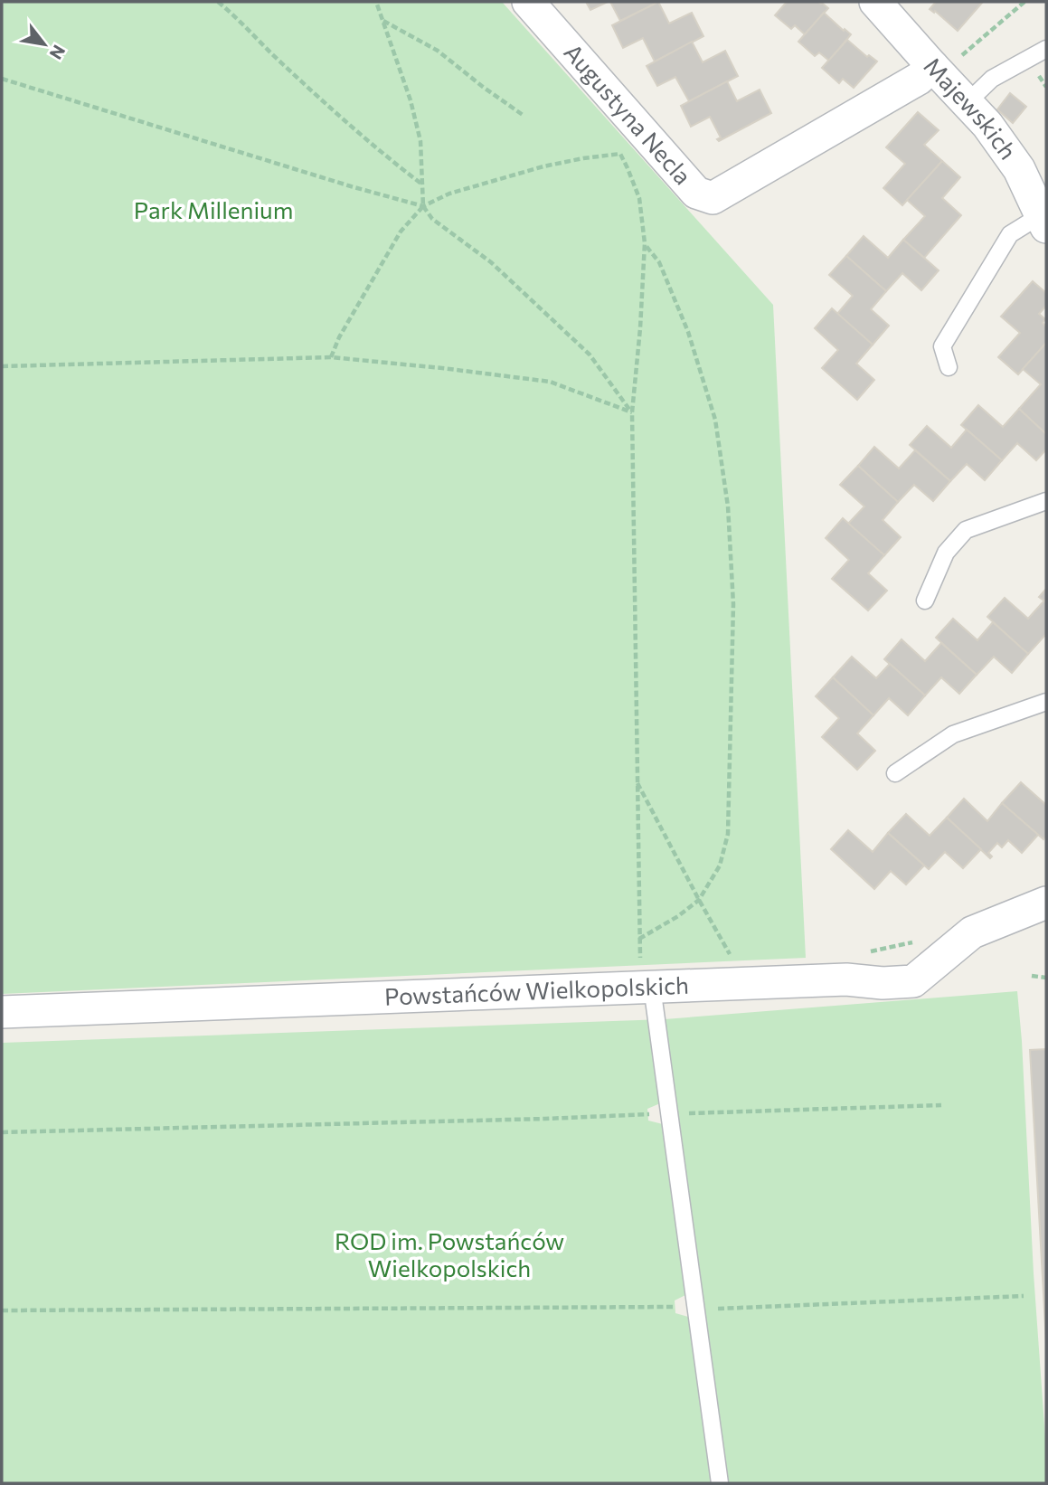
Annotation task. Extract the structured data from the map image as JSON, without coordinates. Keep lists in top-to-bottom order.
{
  "streets": {
    "street": ["Majewskich", "Augustyna Necla", "Powstańców Wielkopolskich"]
  },
  "crossings": [
    ["Majewskich", "Augustyna Necla"]
  ],
  "parks": ["Park Millenium", "ROD im. Powstańców Wielkopolskich"],
  "north": "bottom right"
}
